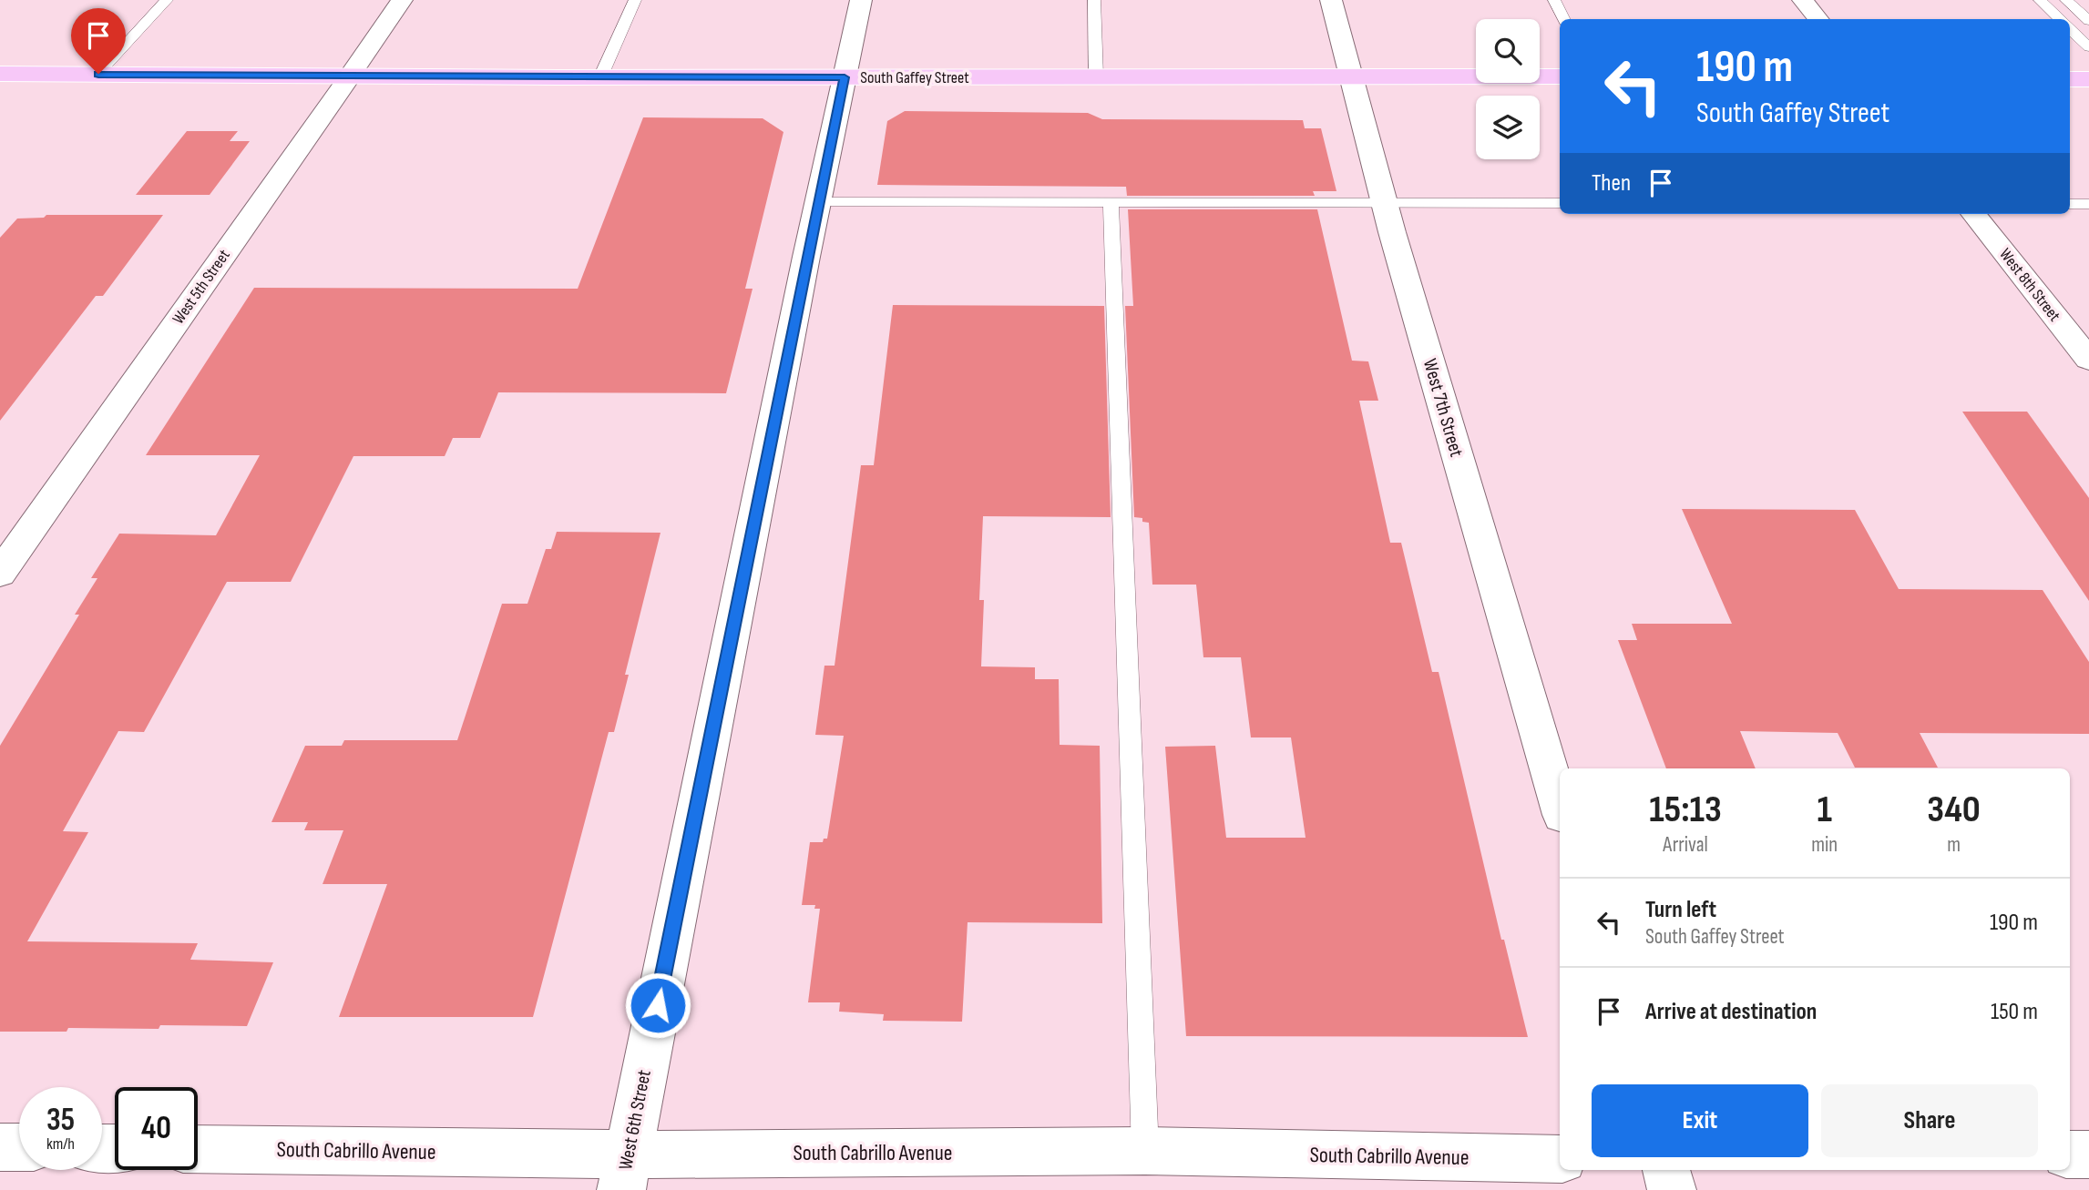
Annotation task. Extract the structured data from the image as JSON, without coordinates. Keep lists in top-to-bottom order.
{
  "streets": {
    "main road": ["South Gaffey Street"],
    "street": [
      "West 8th Street",
      "West 5th Street",
      "West 7th Street",
      "West 6th Street",
      "South Cabrillo Avenue"
    ]
  },
  "crossings": [
    ["South Gaffey Street", "West 5th Street"],
    ["South Gaffey Street", "West 7th Street"],
    ["South Gaffey Street", "West 6th Street"],
    ["West 6th Street", "South Cabrillo Avenue"]
  ],
  "page": {
    "turn": ["190 m", "South Gaffey Street"],
    "then": "Then",
    "eta": [
      "15:13",
      "Arrival",
      "1",
      "min",
      "340",
      "m"
    ],
    "list": [
      {
        "name": "Turn left",
        "note": "South Gaffey Street",
        "value": "190 m"
      },
      {
        "name": "Arrive at destination",
        "value": "150 m"
      }
    ],
    "buttons": ["Exit", "Share"],
    "speed": "35 km/h",
    "limit": "40"
  }
}
